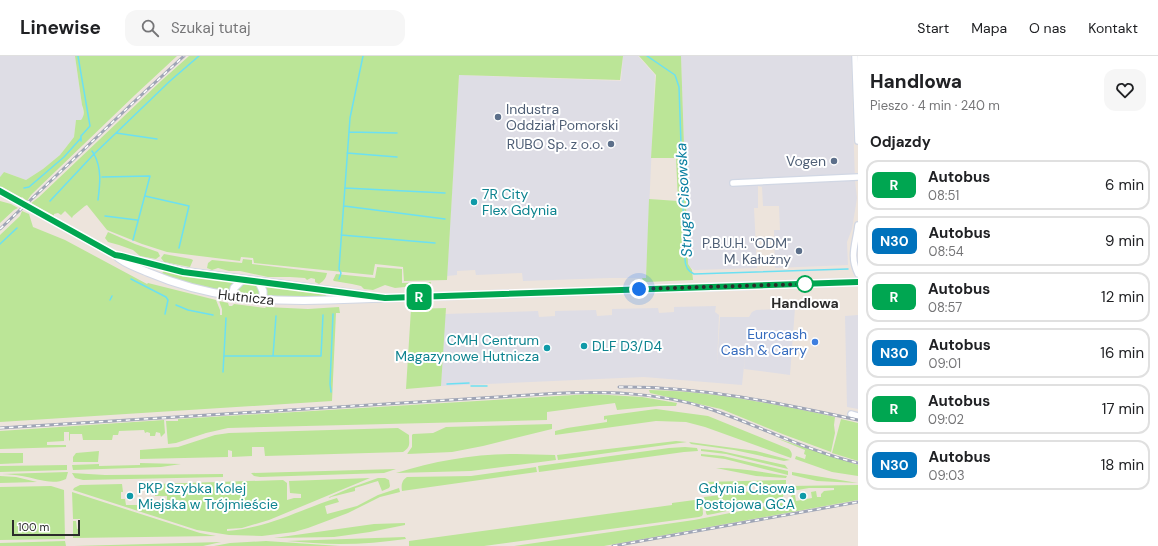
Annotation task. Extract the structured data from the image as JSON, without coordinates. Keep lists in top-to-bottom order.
{
  "streets": {
    "main road": ["Hutnicza"]
  },
  "water": ["Struga Cisowska"],
  "places": [
    "Industra Oddział Pomorski",
    "RUBO Sp. z o.o.",
    "Vogen",
    "7R City Flex Gdynia",
    "P.B.U.H. \"ODM\" M. Kałużny",
    "Handlowa",
    "Eurocash Cash & Carry",
    "DLF D3/D4",
    "CMH Centrum Magazynowe Hutnicza",
    "PKP Szybka Kolej Miejska w Trójmieście",
    "Gdynia Cisowa Postojowa GCA"
  ],
  "lines": ["bus line R"],
  "scale_bar": "100 m",
  "page": {
    "header": "Linewise",
    "search": "Szukaj tutaj",
    "nav": [
      "Start",
      "Mapa",
      "O nas",
      "Kontakt"
    ],
    "on_map": "R",
    "heading": [
      ["Handlowa", "Pieszo · 4 min · 240 m"],
      "Odjazdy"
    ],
    "list": [
      {
        "mark": "R",
        "name": "Autobus",
        "note": "08:51",
        "value": "6 min"
      },
      {
        "mark": "N30",
        "name": "Autobus",
        "note": "08:54",
        "value": "9 min"
      },
      {
        "mark": "R",
        "name": "Autobus",
        "note": "08:57",
        "value": "12 min"
      },
      {
        "mark": "N30",
        "name": "Autobus",
        "note": "09:01",
        "value": "16 min"
      },
      {
        "mark": "R",
        "name": "Autobus",
        "note": "09:02",
        "value": "17 min"
      },
      {
        "mark": "N30",
        "name": "Autobus",
        "note": "09:03",
        "value": "18 min"
      }
    ],
    "scale": "100 m"
  }
}
